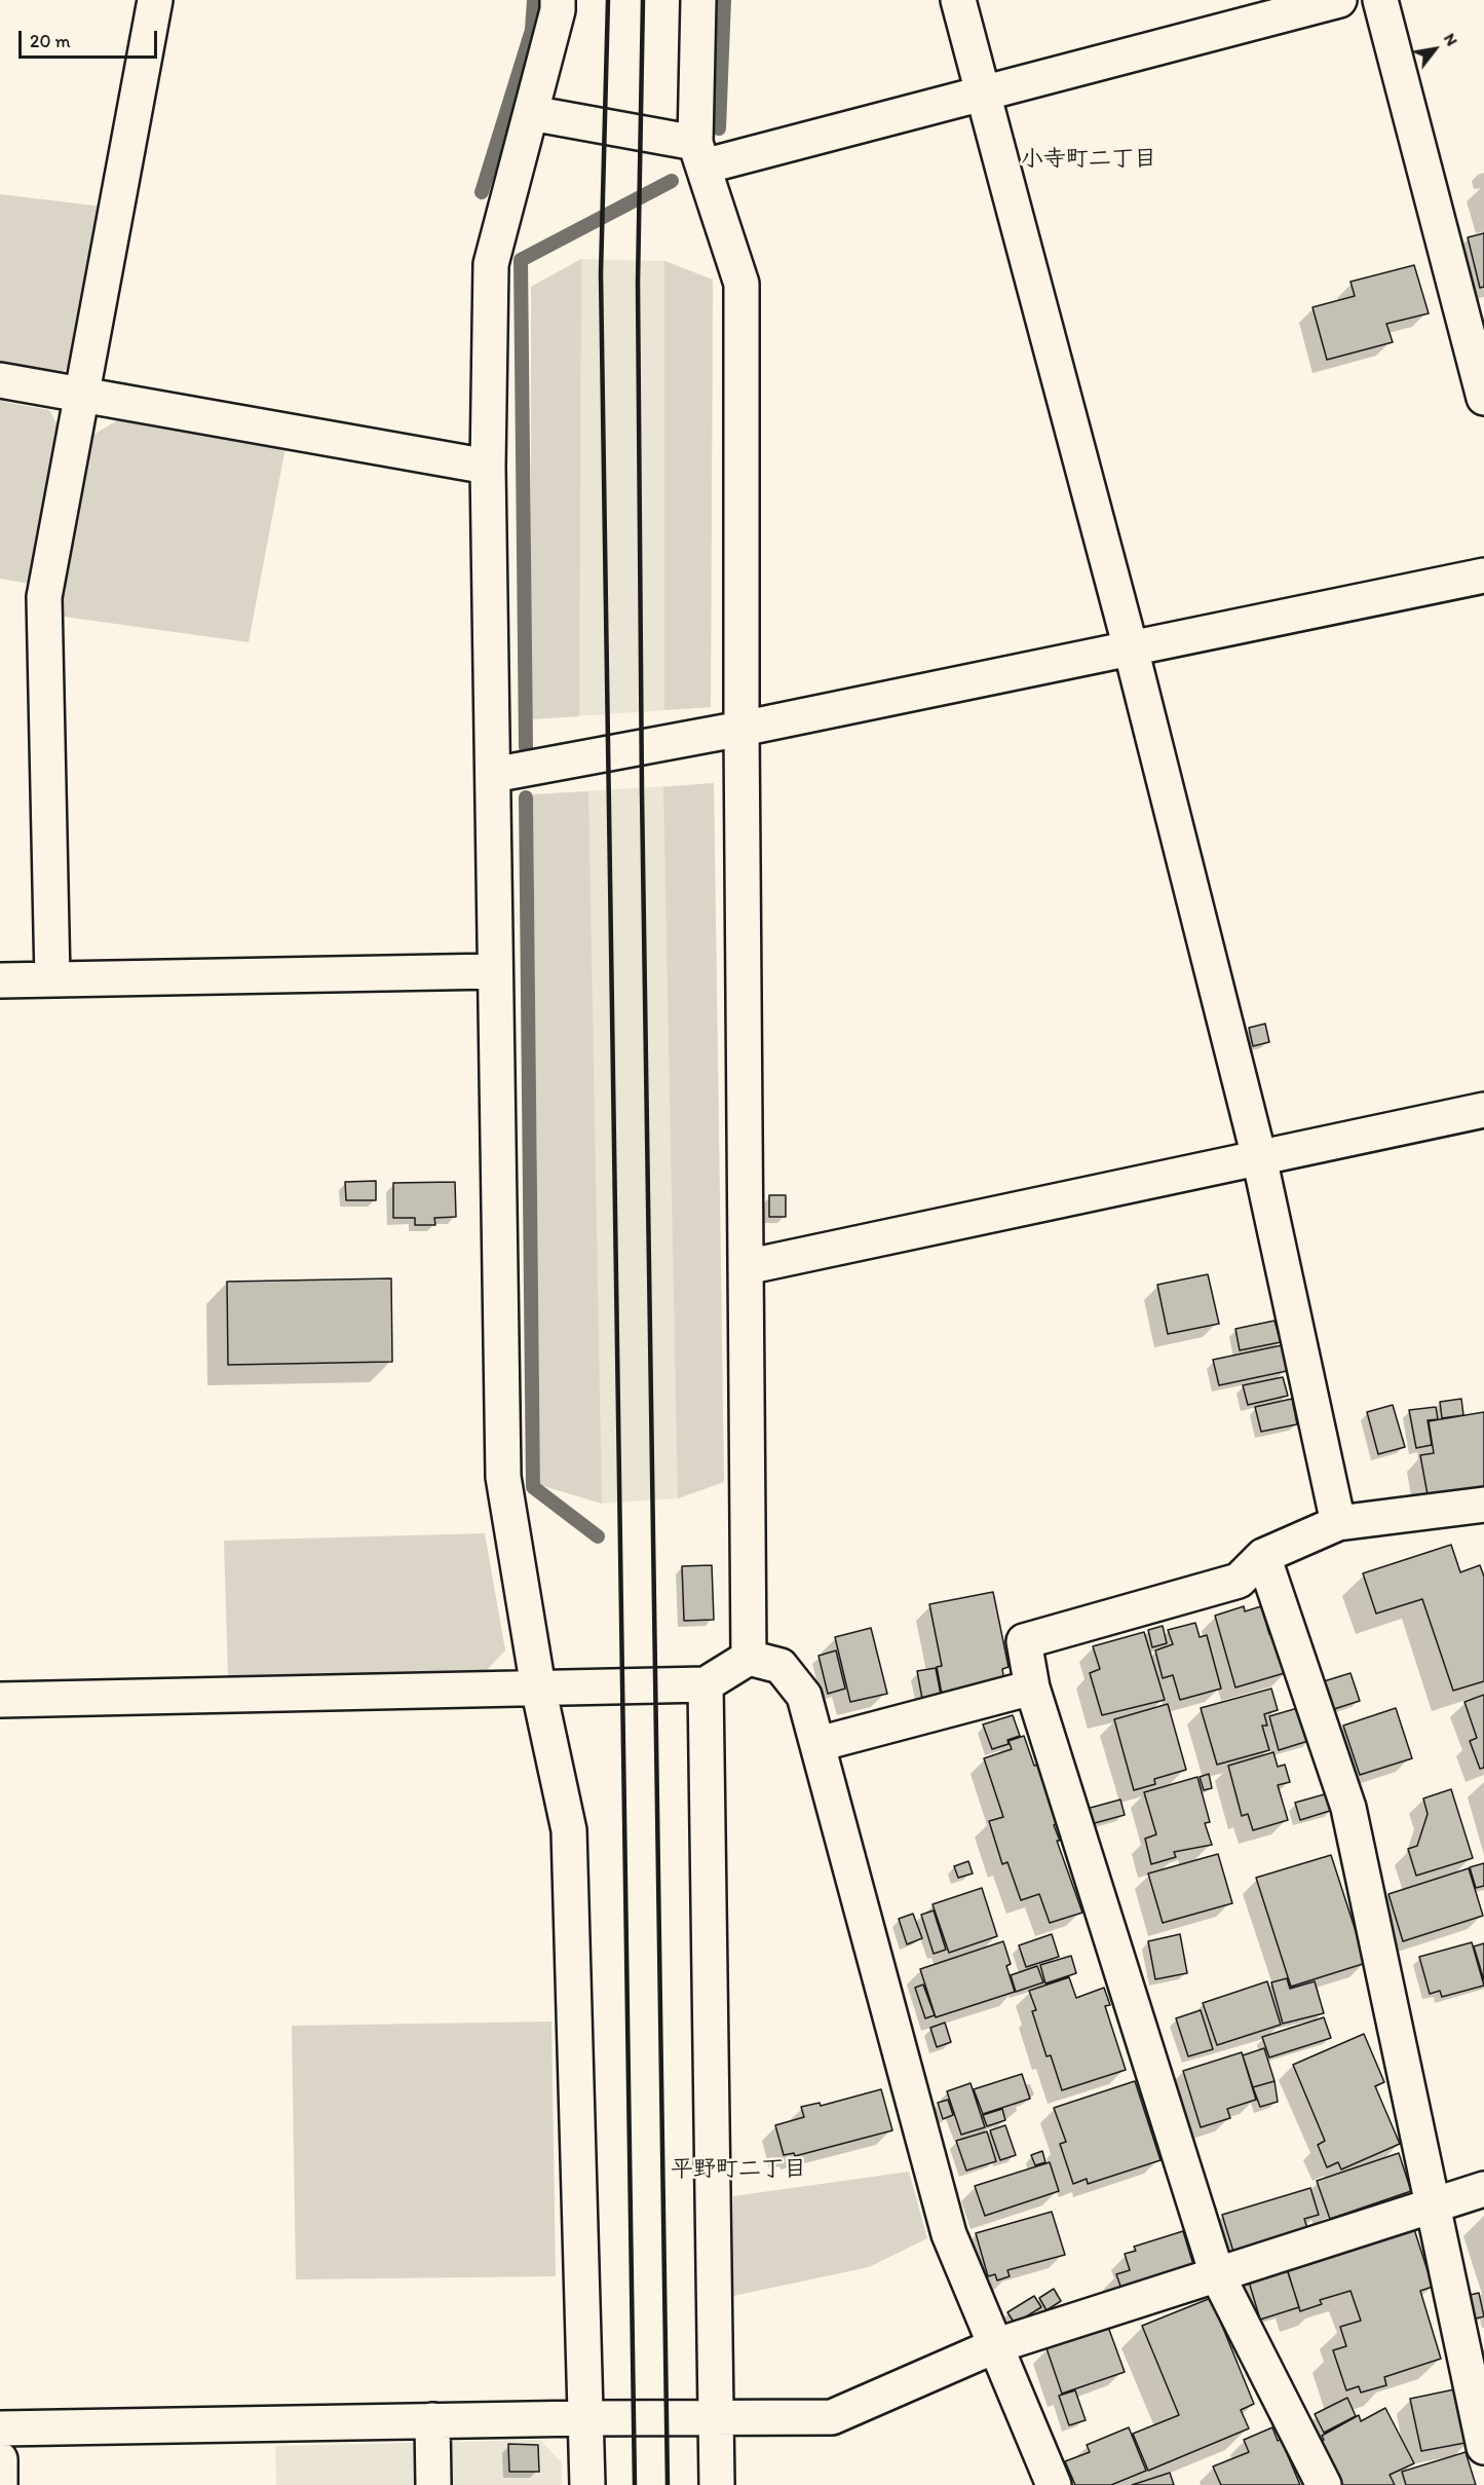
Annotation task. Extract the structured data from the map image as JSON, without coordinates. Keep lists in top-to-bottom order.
{
  "districts": ["小寺町二丁目", "平野町二丁目"],
  "scale_bar": "20 m",
  "north": "top right"
}
